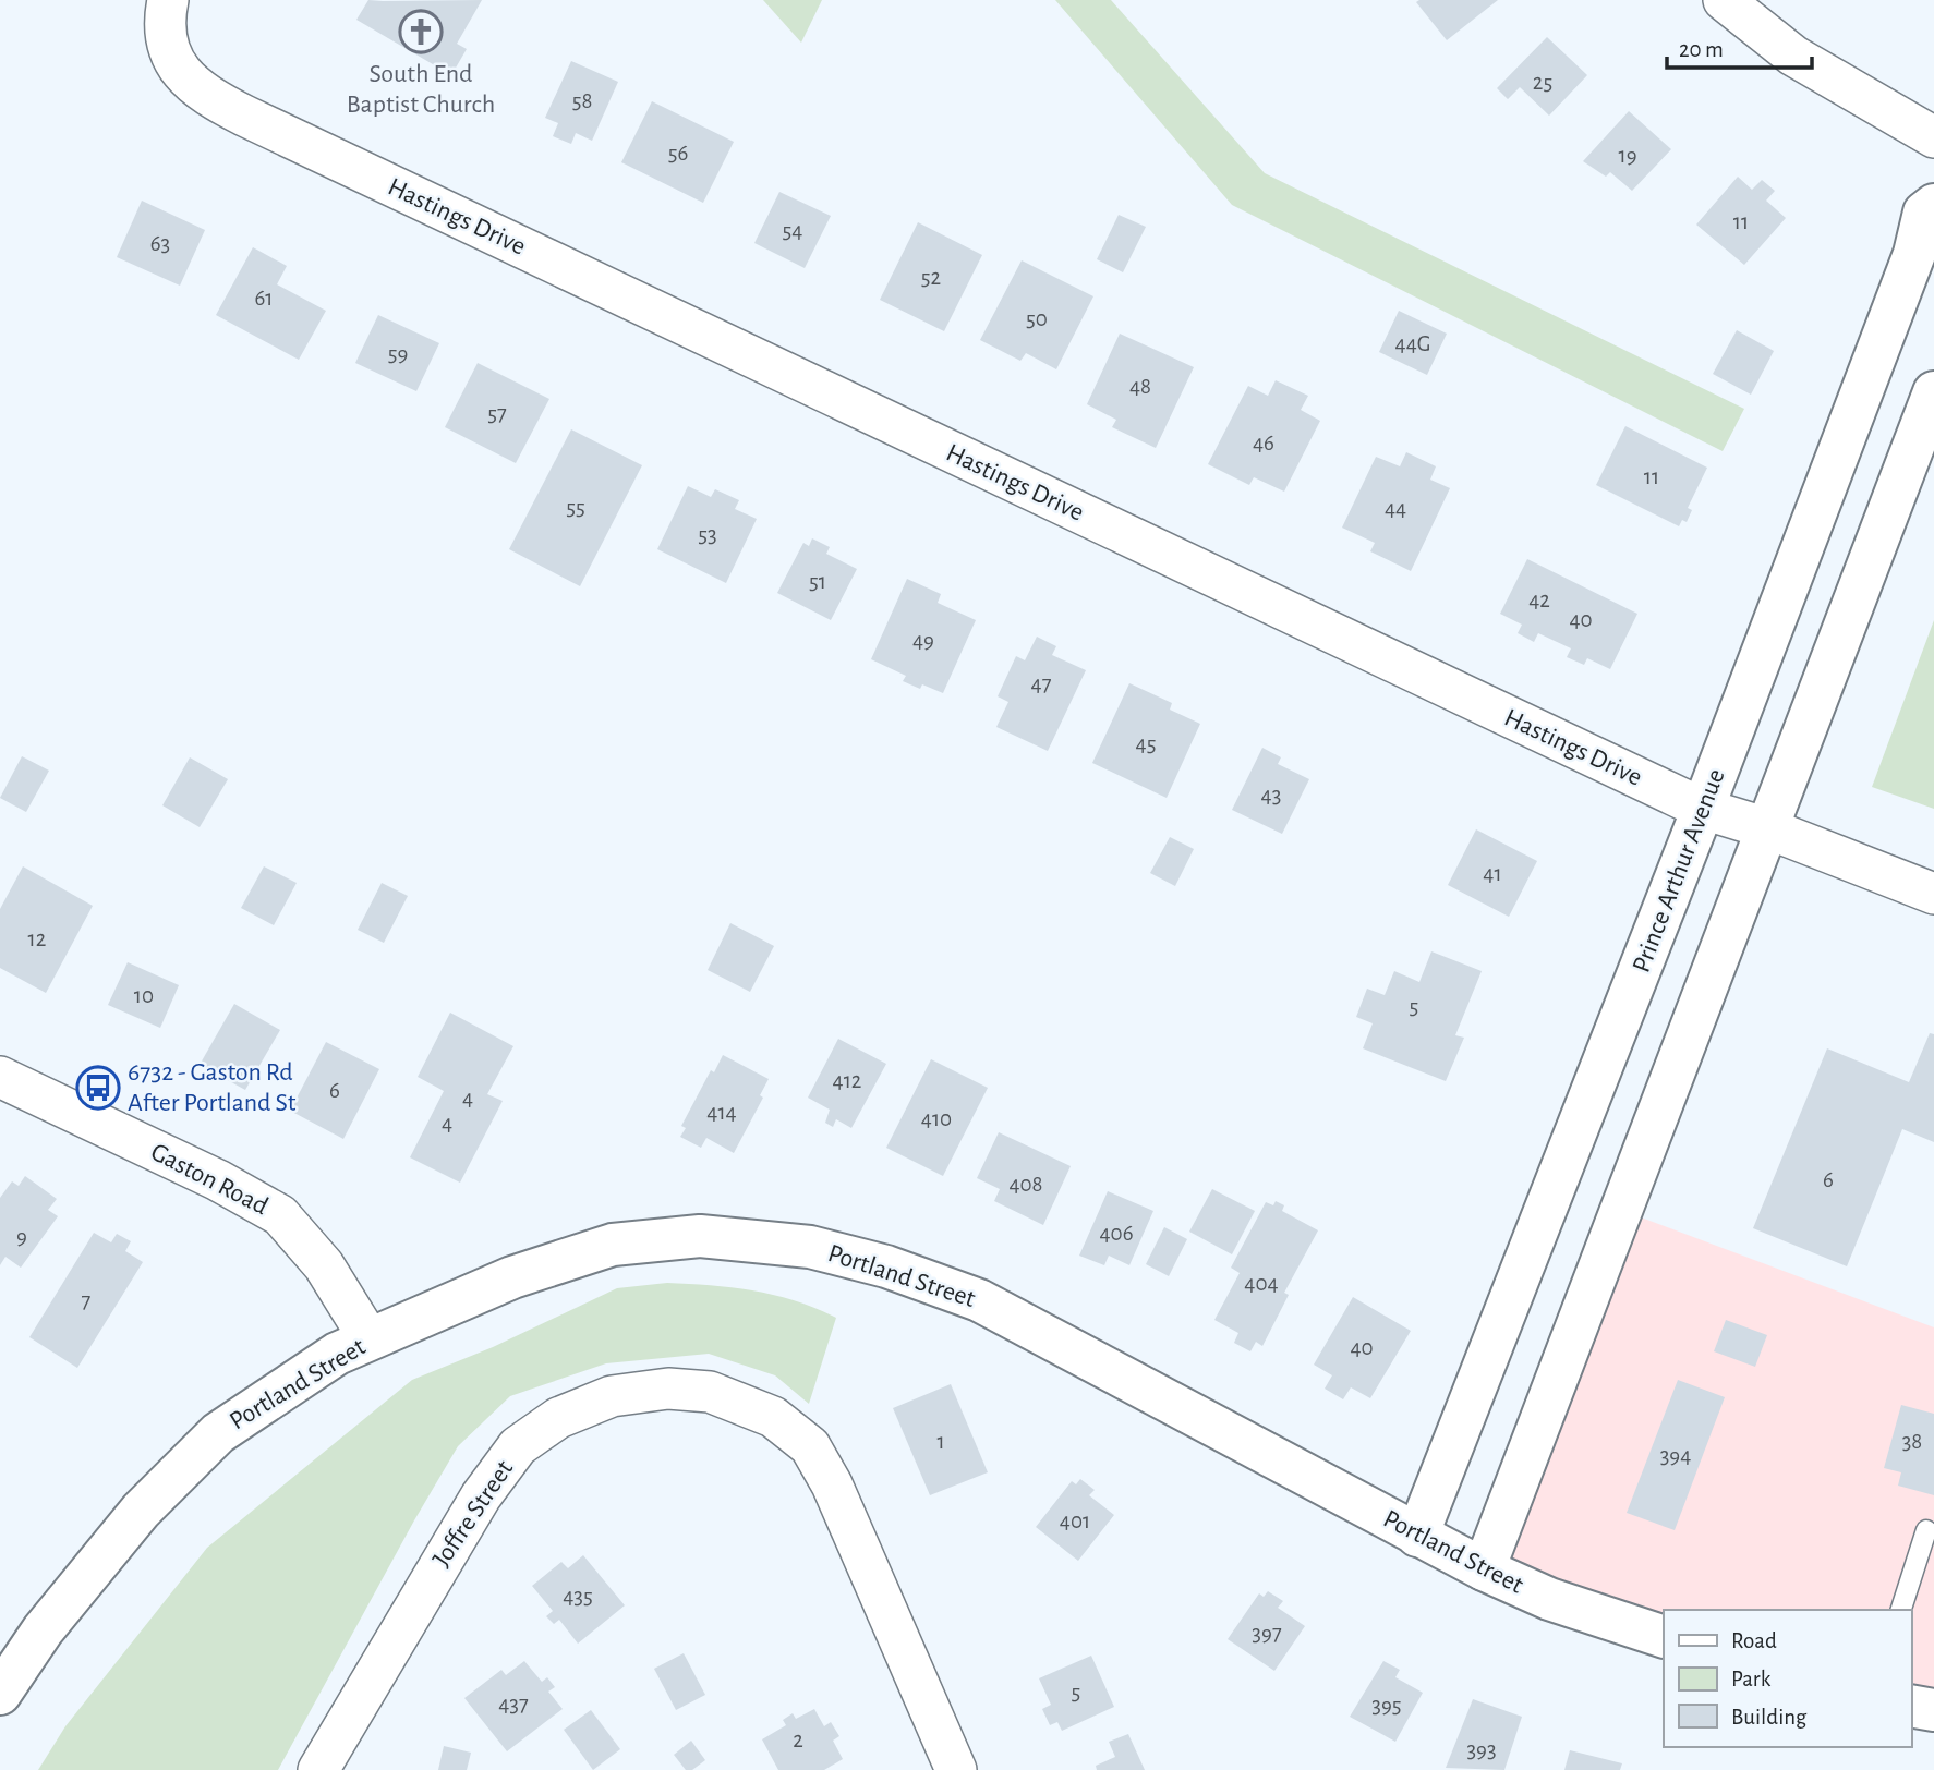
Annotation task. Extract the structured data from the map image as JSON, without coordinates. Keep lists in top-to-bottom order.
{
  "streets": {
    "street": [
      "Hastings Drive",
      "Prince Arthur Avenue",
      "Gaston Road",
      "Portland Street",
      "Joffre Street"
    ]
  },
  "crossings": [
    ["Hastings Drive", "Prince Arthur Avenue"],
    ["Prince Arthur Avenue", "Portland Street"],
    ["Gaston Road", "Portland Street"]
  ],
  "places": {
    "church": ["South End Baptist Church"],
    "bus stop": ["6732 - Gaston Rd After Portland St"]
  },
  "house_numbers": [
    "25",
    "58",
    "56",
    "19",
    "11",
    "54",
    "63",
    "52",
    "61",
    "50",
    "44G",
    "59",
    "48",
    "57",
    "46",
    "11",
    "55",
    "44",
    "53",
    "51",
    "42",
    "40",
    "49",
    "47",
    "45",
    "43",
    "41",
    "12",
    "10",
    "5",
    "412",
    "6",
    "4",
    "414",
    "410",
    "4",
    "6",
    "408",
    "406",
    "9",
    "404",
    "7",
    "40",
    "1",
    "38",
    "394",
    "401",
    "435",
    "397",
    "5",
    "437",
    "395",
    "2",
    "393"
  ],
  "legend": ["Road", "Park", "Building"],
  "scale_bar": "20 m"
}
